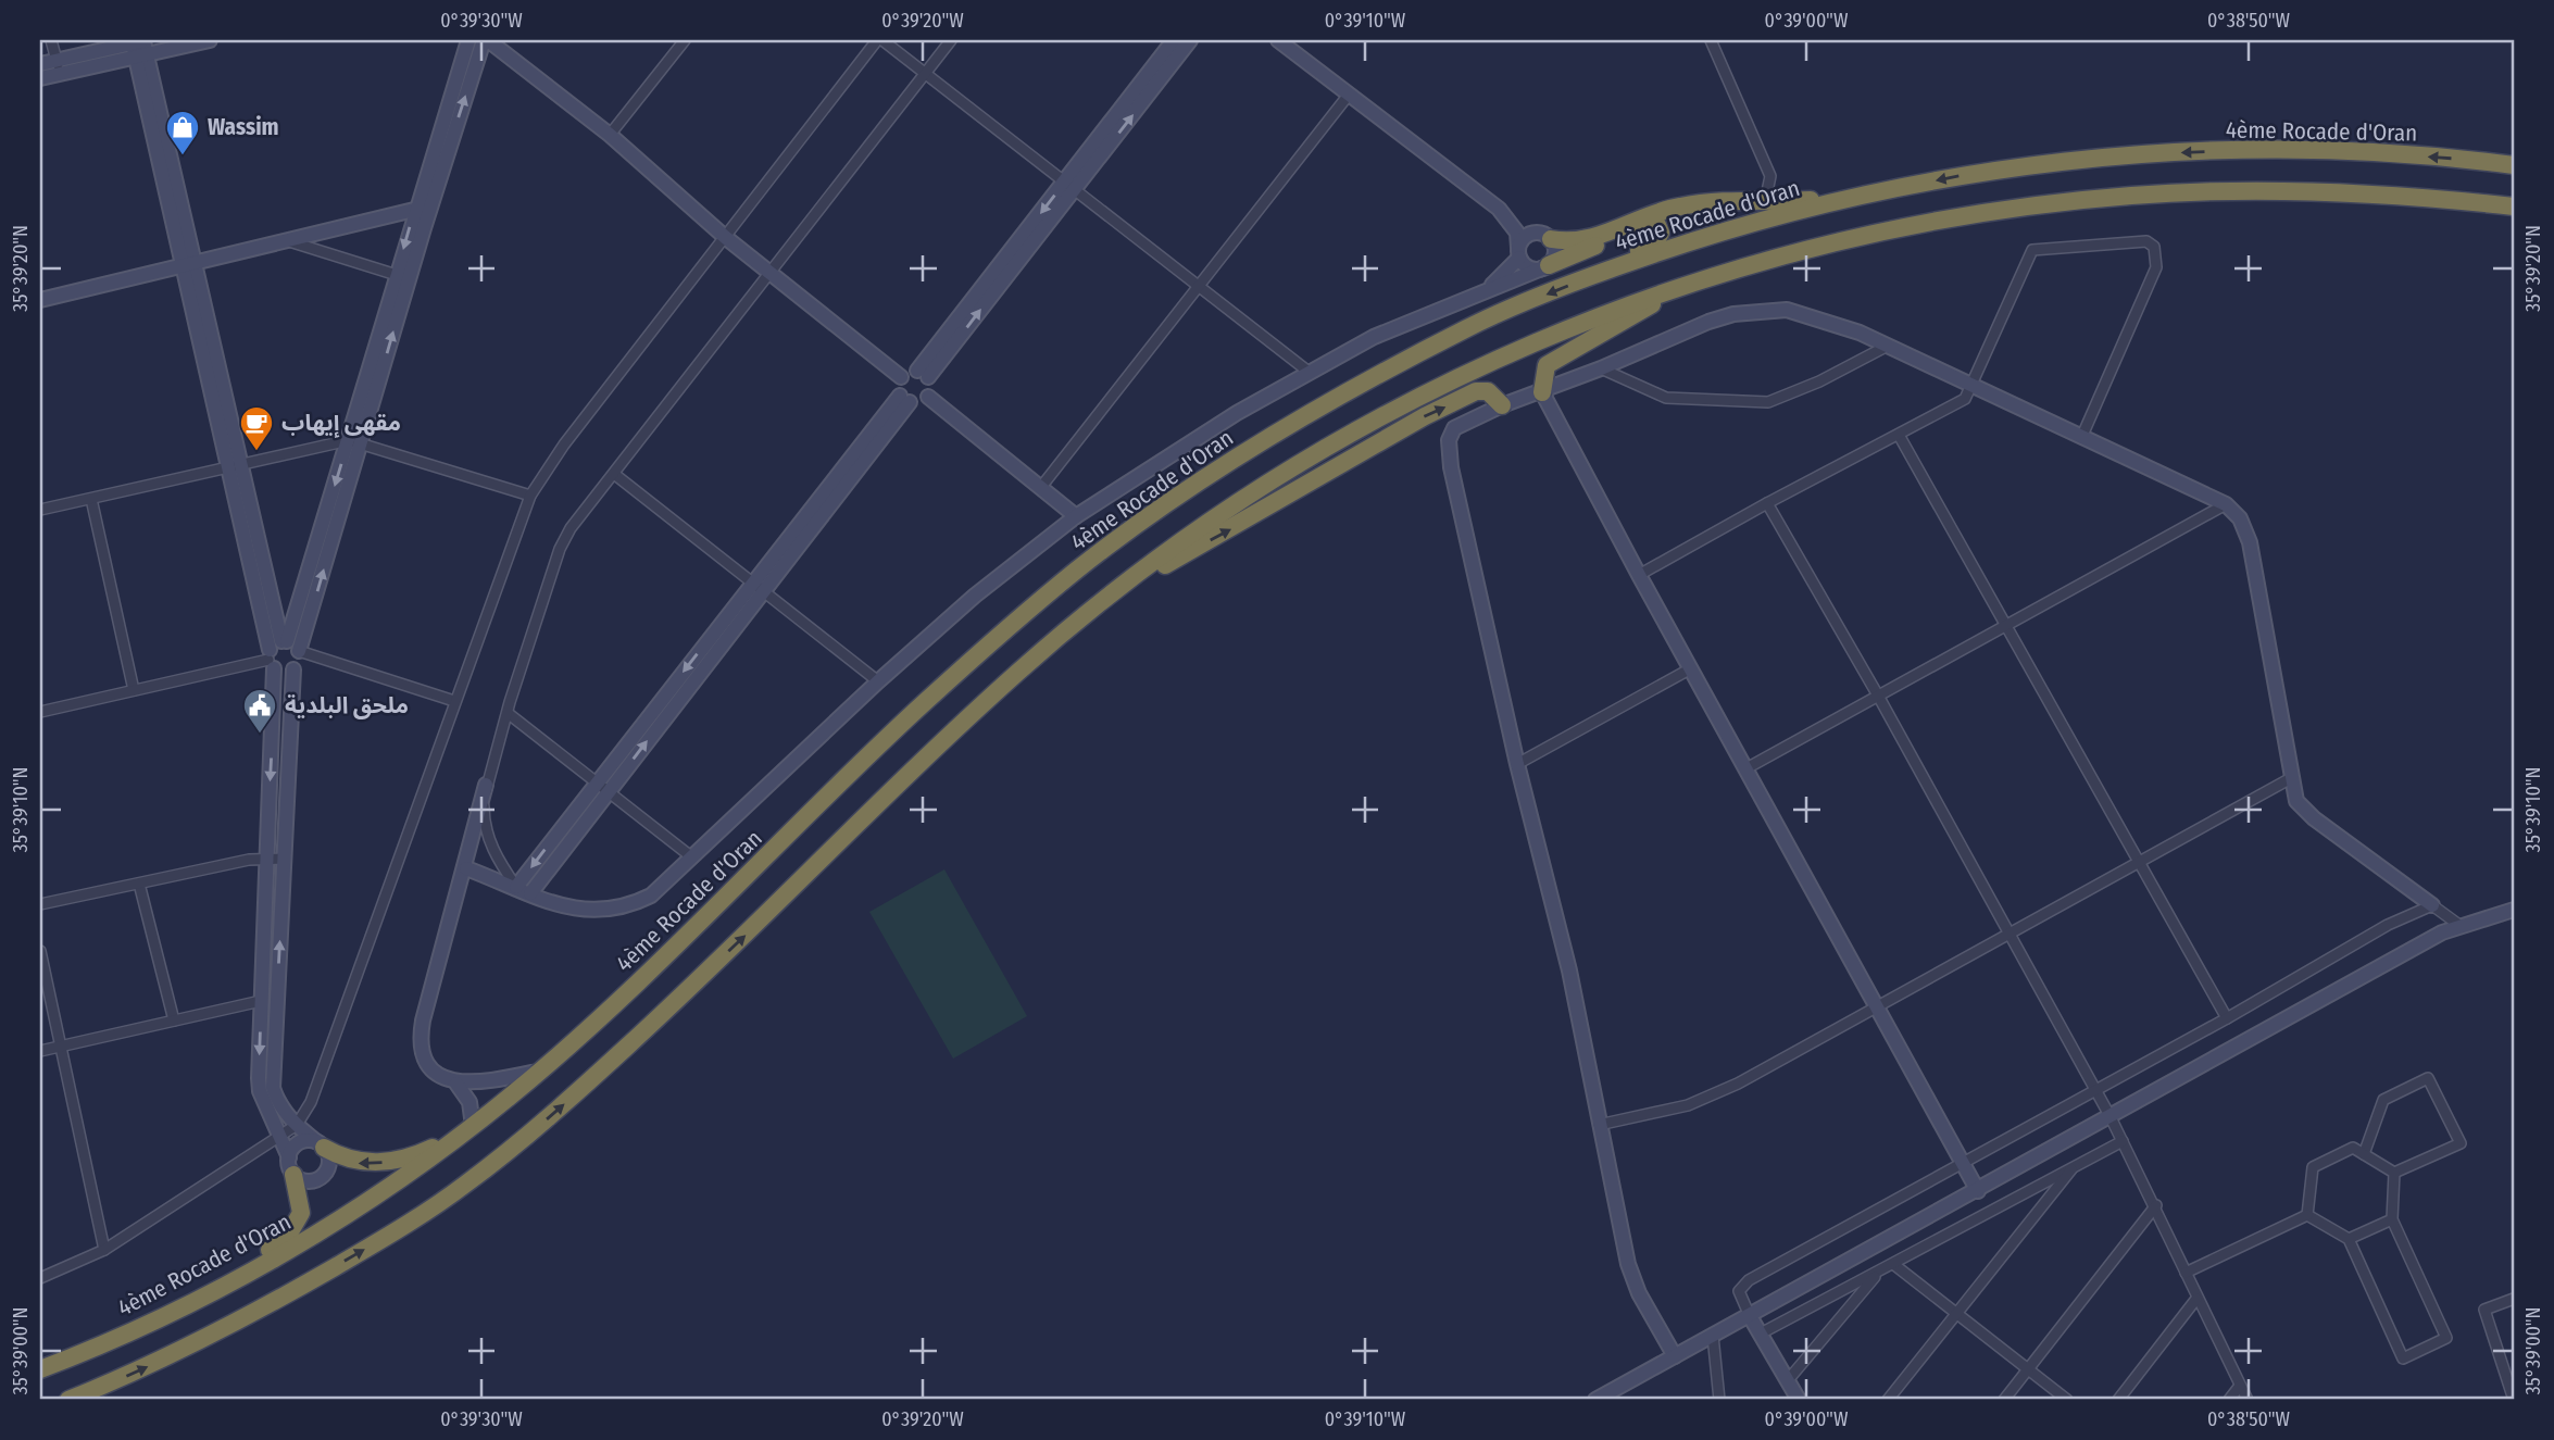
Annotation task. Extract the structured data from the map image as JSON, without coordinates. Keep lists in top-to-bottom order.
{
  "streets": {
    "highway": ["4ème Rocade d'Oran"]
  },
  "places": {
    "shop": ["Wassim"],
    "cafe": ["مقهى إيهاب"],
    "public building": ["ملحق البلدية"]
  },
  "coordinates": [
    "0°39'30\"W",
    "0°39'20\"W",
    "0°39'10\"W",
    "0°39'00\"W",
    "0°38'50\"W",
    "35°39'20\"N",
    "35°39'10\"N",
    "35°39'00\"N"
  ]
}
